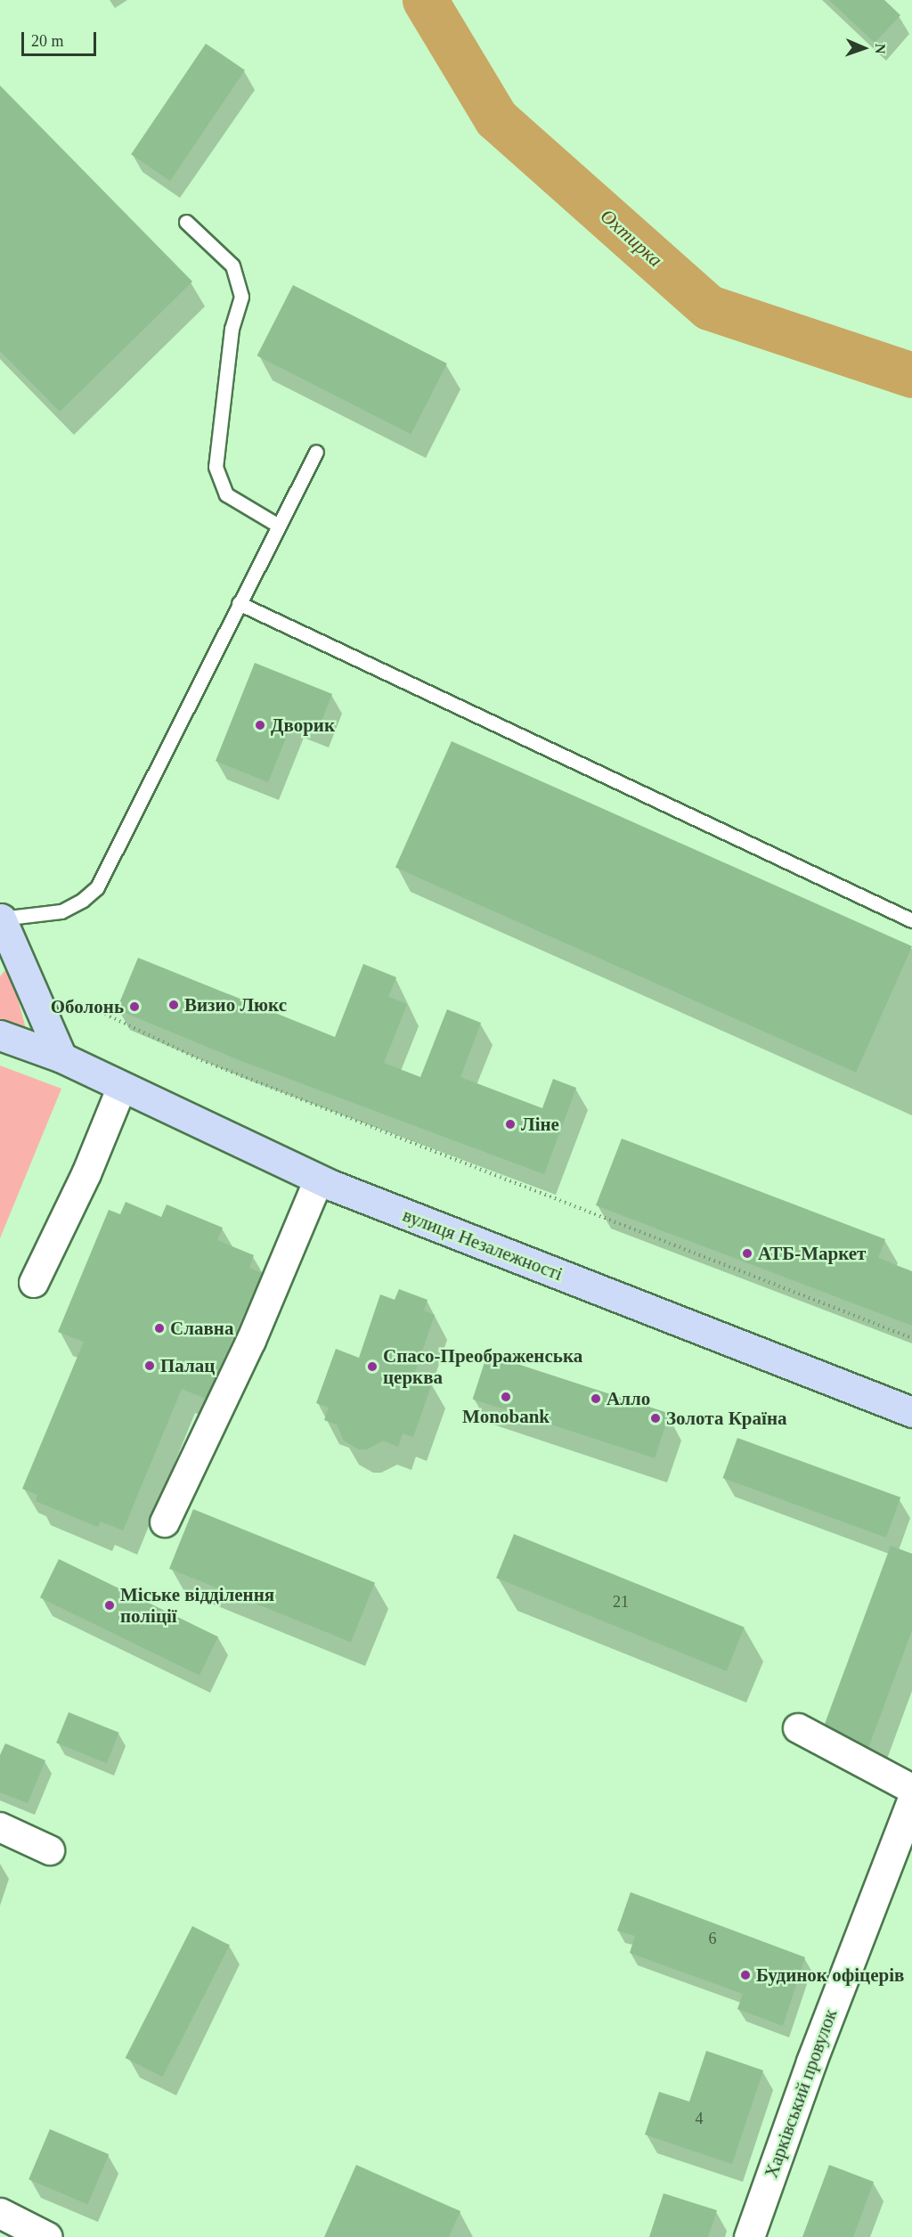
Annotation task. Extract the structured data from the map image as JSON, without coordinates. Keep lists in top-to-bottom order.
{
  "streets": {
    "main road": ["вулиця Незалежності"],
    "street": ["Харківський провулок"]
  },
  "water": ["Охтирка"],
  "places": [
    "Дворик",
    "Визио Люкс",
    "Оболонь",
    "Ліне",
    "АТБ-Маркет",
    "Славна",
    "Палац",
    "Спасо-Преображенська церква",
    "Monobank",
    "Алло",
    "Золота Країна",
    "Міське відділення поліції",
    "Будинок офіцерів"
  ],
  "house_numbers": ["21", "6", "4"],
  "scale_bar": "20 m",
  "north": "right"
}
